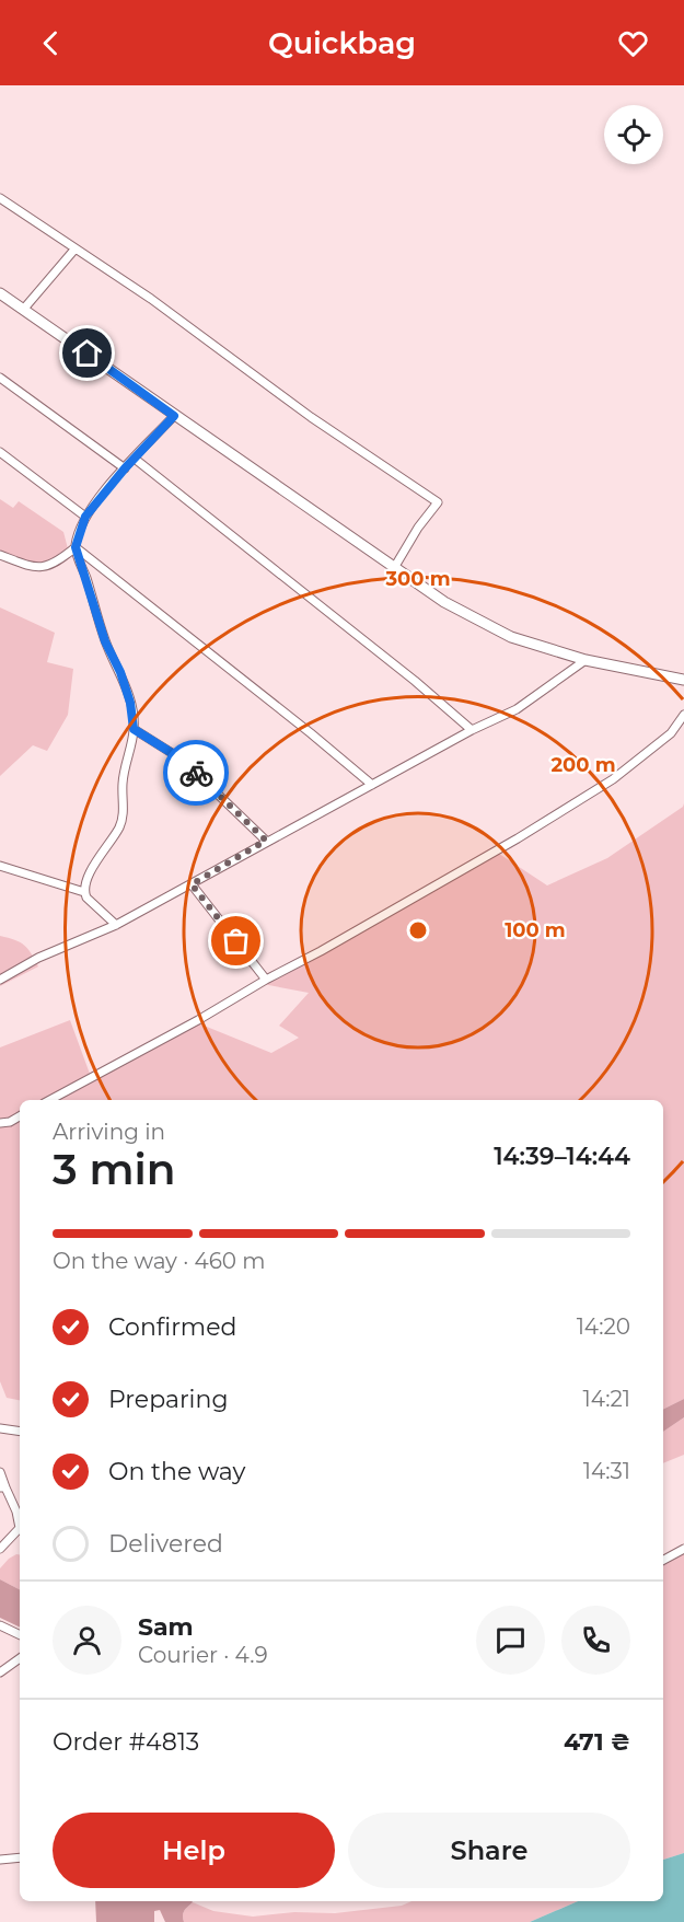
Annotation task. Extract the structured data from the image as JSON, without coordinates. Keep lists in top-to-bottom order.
{
  "page": {
    "header": "Quickbag",
    "heading": ["3 min", "Arriving in", "14:39–14:44"],
    "panel": [
      "Sam",
      "Courier · 4.9",
      "Order #4813",
      "471 ₴"
    ],
    "bar": "On the way · 460 m",
    "list": [
      ["Confirmed", "14:20"],
      ["Preparing", "14:21"],
      ["On the way", "14:31"],
      "Delivered"
    ],
    "buttons": ["Help", "Share"]
  },
  "rings": ["300 m", "200 m", "100 m"]
}
